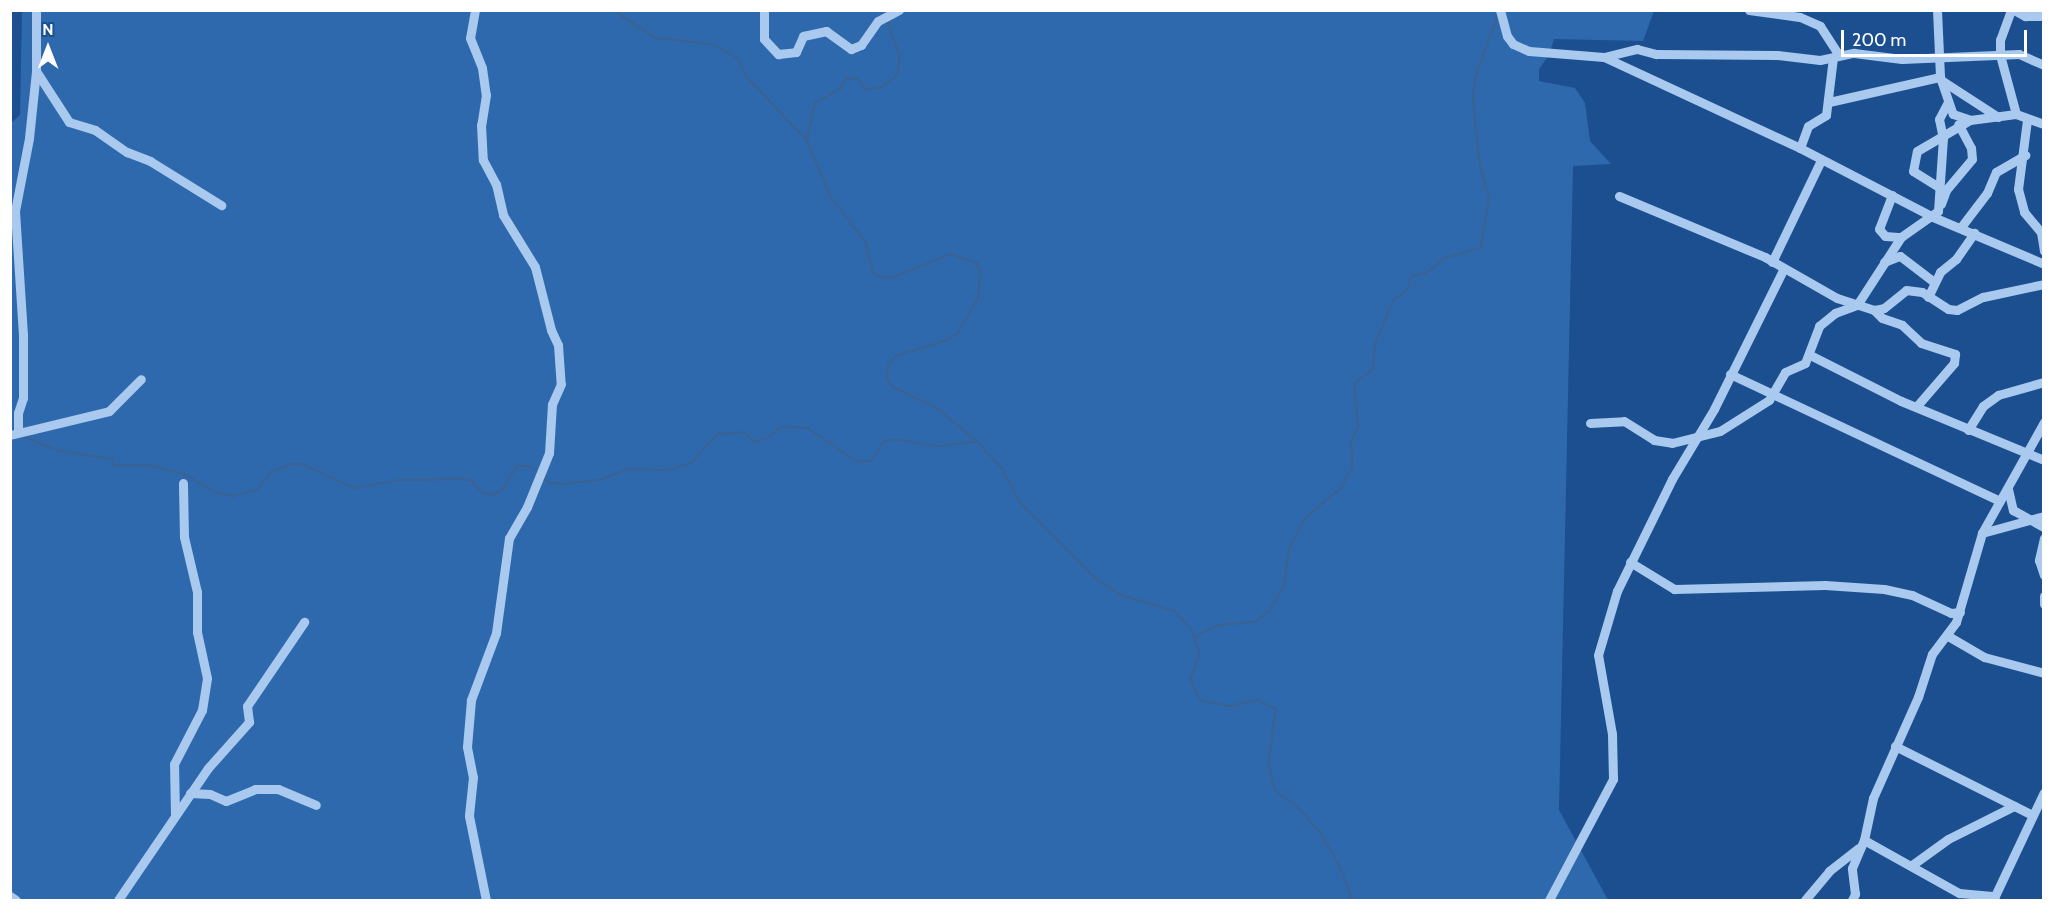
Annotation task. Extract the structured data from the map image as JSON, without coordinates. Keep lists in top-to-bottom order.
{
  "scale_bar": "200 m",
  "north": "top"
}
